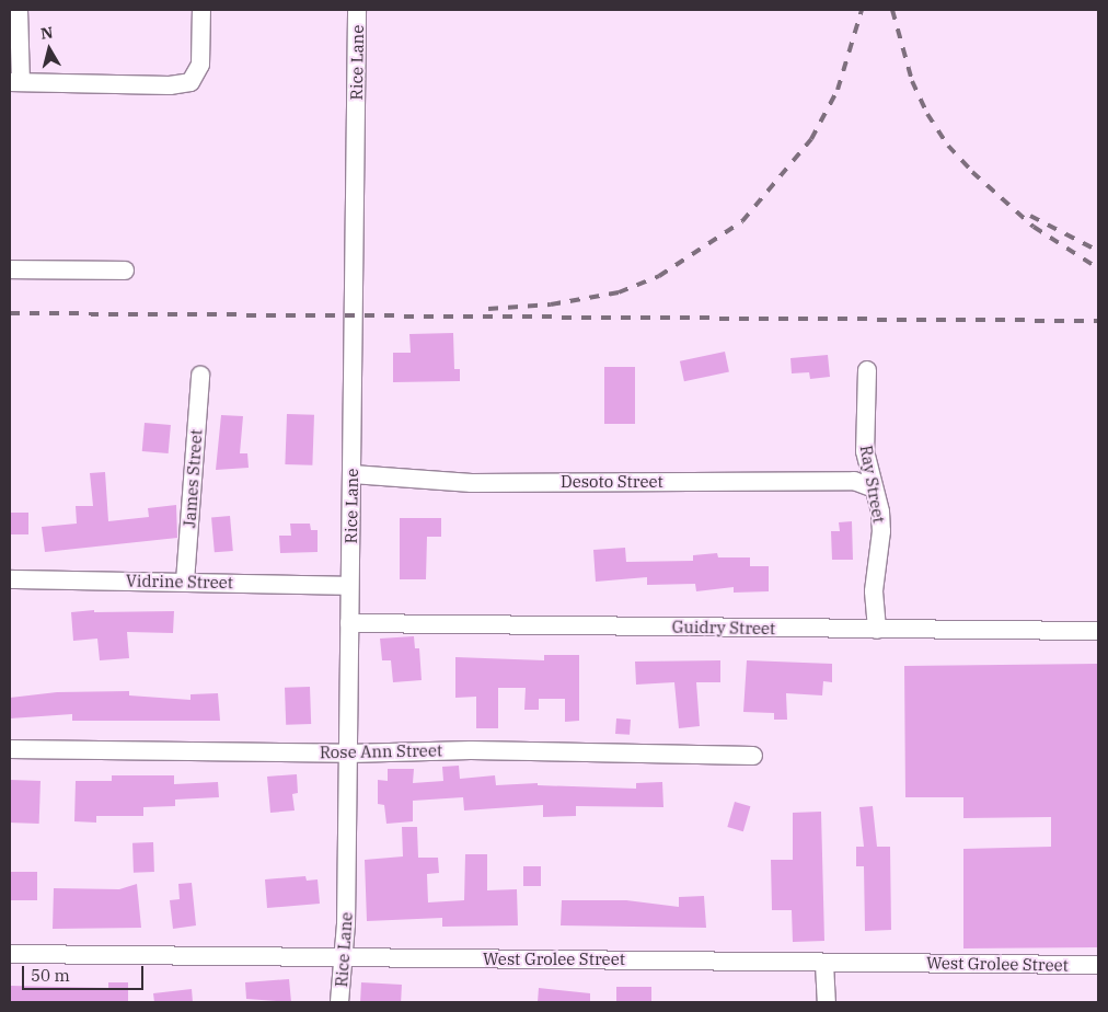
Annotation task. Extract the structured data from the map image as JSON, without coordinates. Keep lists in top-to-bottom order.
{
  "streets": {
    "street": [
      "Rice Lane",
      "James Street",
      "Desoto Street",
      "Ray Street",
      "Vidrine Street",
      "Guidry Street",
      "Rose Ann Street",
      "West Grolee Street"
    ]
  },
  "crossings": [
    ["Rice Lane", "Desoto Street"],
    ["Rice Lane", "Vidrine Street"],
    ["Rice Lane", "Guidry Street"],
    ["Rice Lane", "Rose Ann Street"],
    ["Rice Lane", "West Grolee Street"],
    ["James Street", "Vidrine Street"],
    ["Desoto Street", "Ray Street"],
    ["Ray Street", "Guidry Street"]
  ],
  "scale_bar": "50 m",
  "north": "top"
}
